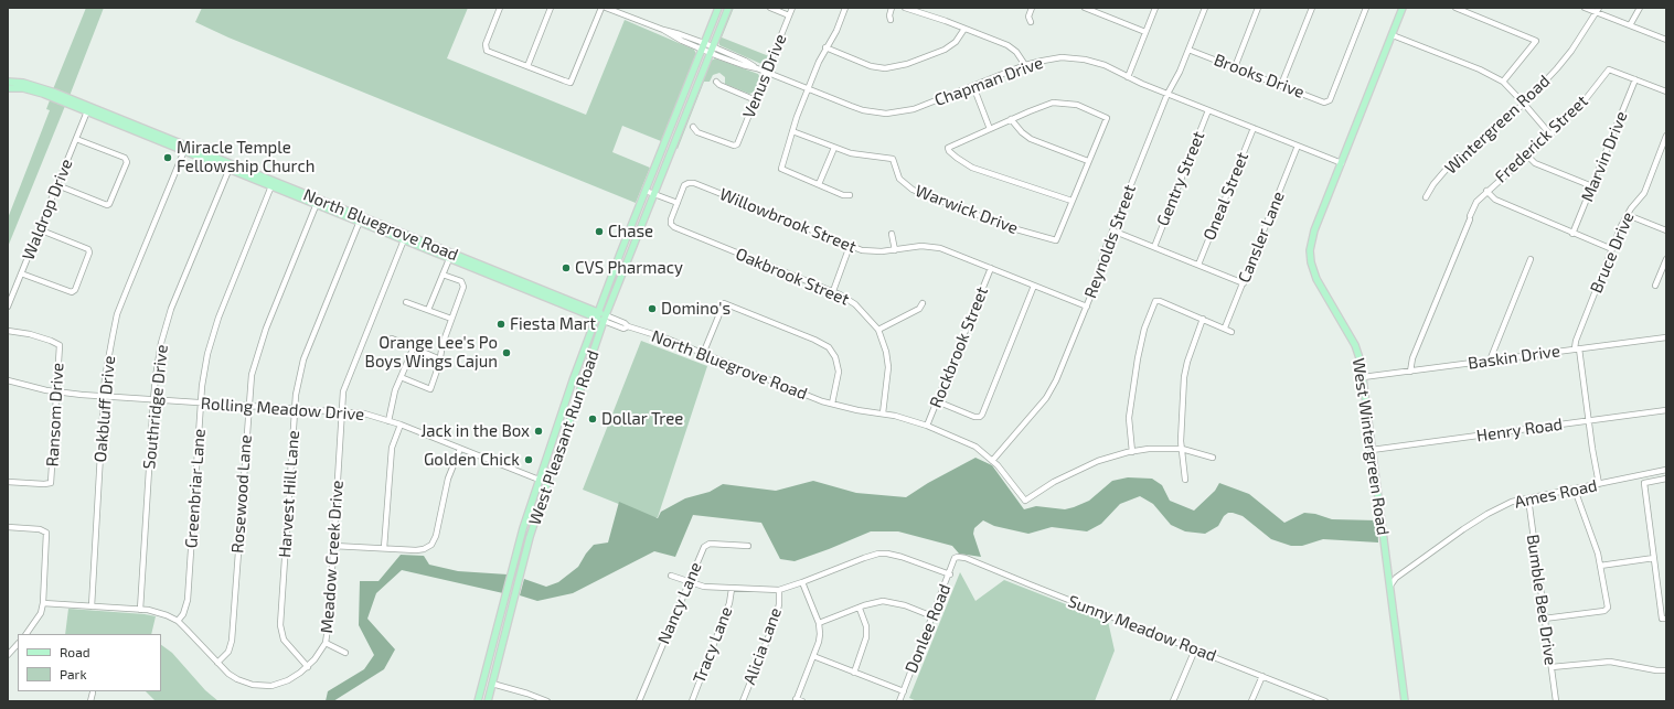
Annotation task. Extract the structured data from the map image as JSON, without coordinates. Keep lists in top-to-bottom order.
{
  "streets": {
    "main road": ["North Bluegrove Road", "West Pleasant Run Road", "West Wintergreen Road"],
    "street": [
      "Venus Drive",
      "Brooks Drive",
      "Chapman Drive",
      "Wintergreen Road",
      "Frederick Street",
      "Marvin Drive",
      "Gentry Street",
      "Oneal Street",
      "Waldrop Drive",
      "Warwick Drive",
      "Willowbrook Street",
      "Cansler Lane",
      "Reynolds Street",
      "Bruce Drive",
      "Oakbrook Street",
      "Rockbrook Street",
      "Baskin Drive",
      "Southridge Drive",
      "Oakbluff Drive",
      "Rolling Meadow Drive",
      "Ransom Drive",
      "Henry Road",
      "Greenbriar Lane",
      "Rosewood Lane",
      "Harvest Hill Lane",
      "Ames Road",
      "Meadow Creek Drive",
      "Bumble Bee Drive",
      "Nancy Lane",
      "Donlee Road",
      "Sunny Meadow Road",
      "Tracy Lane",
      "Alicia Lane"
    ]
  },
  "crossings": [
    ["Venus Drive", "Chapman Drive"],
    ["Brooks Drive", "Reynolds Street"],
    ["Chapman Drive", "Gentry Street"],
    ["Chapman Drive", "Oneal Street"],
    ["Chapman Drive", "Cansler Lane"],
    ["Chapman Drive", "Reynolds Street"],
    ["Chapman Drive", "West Pleasant Run Road"],
    ["Chapman Drive", "West Wintergreen Road"],
    ["Frederick Street", "Marvin Drive"],
    ["Frederick Street", "Baskin Drive"],
    ["Waldrop Drive", "North Bluegrove Road"],
    ["Willowbrook Street", "Reynolds Street"],
    ["Willowbrook Street", "Oakbrook Street"],
    ["Willowbrook Street", "Rockbrook Street"],
    ["North Bluegrove Road", "Reynolds Street"],
    ["North Bluegrove Road", "Oakbrook Street"],
    ["North Bluegrove Road", "Rockbrook Street"],
    ["North Bluegrove Road", "Southridge Drive"],
    ["North Bluegrove Road", "Oakbluff Drive"],
    ["North Bluegrove Road", "West Pleasant Run Road"],
    ["North Bluegrove Road", "Greenbriar Lane"],
    ["North Bluegrove Road", "Rosewood Lane"],
    ["North Bluegrove Road", "Harvest Hill Lane"],
    ["North Bluegrove Road", "Meadow Creek Drive"],
    ["Bruce Drive", "Baskin Drive"],
    ["Bruce Drive", "Henry Road"],
    ["Bruce Drive", "Ames Road"],
    ["Baskin Drive", "West Wintergreen Road"],
    ["Southridge Drive", "Rolling Meadow Drive"],
    ["Southridge Drive", "Meadow Creek Drive"],
    ["Oakbluff Drive", "Rolling Meadow Drive"],
    ["Oakbluff Drive", "Meadow Creek Drive"],
    ["Rolling Meadow Drive", "Ransom Drive"],
    ["Rolling Meadow Drive", "West Pleasant Run Road"],
    ["Rolling Meadow Drive", "Greenbriar Lane"],
    ["Rolling Meadow Drive", "Rosewood Lane"],
    ["Rolling Meadow Drive", "Harvest Hill Lane"],
    ["Rolling Meadow Drive", "Meadow Creek Drive"],
    ["Henry Road", "West Wintergreen Road"],
    ["West Wintergreen Road", "Ames Road"],
    ["Greenbriar Lane", "Meadow Creek Drive"],
    ["Rosewood Lane", "Meadow Creek Drive"],
    ["Harvest Hill Lane", "Meadow Creek Drive"],
    ["Ames Road", "Bumble Bee Drive"],
    ["Donlee Road", "Sunny Meadow Road"]
  ],
  "places": [
    "Miracle Temple Fellowship Church",
    "Chase",
    "CVS Pharmacy",
    "Domino's",
    "Fiesta Mart",
    "Orange Lee's Po Boys Wings Cajun",
    "Dollar Tree",
    "Jack in the Box",
    "Golden Chick"
  ],
  "legend": ["Road", "Park"]
}
